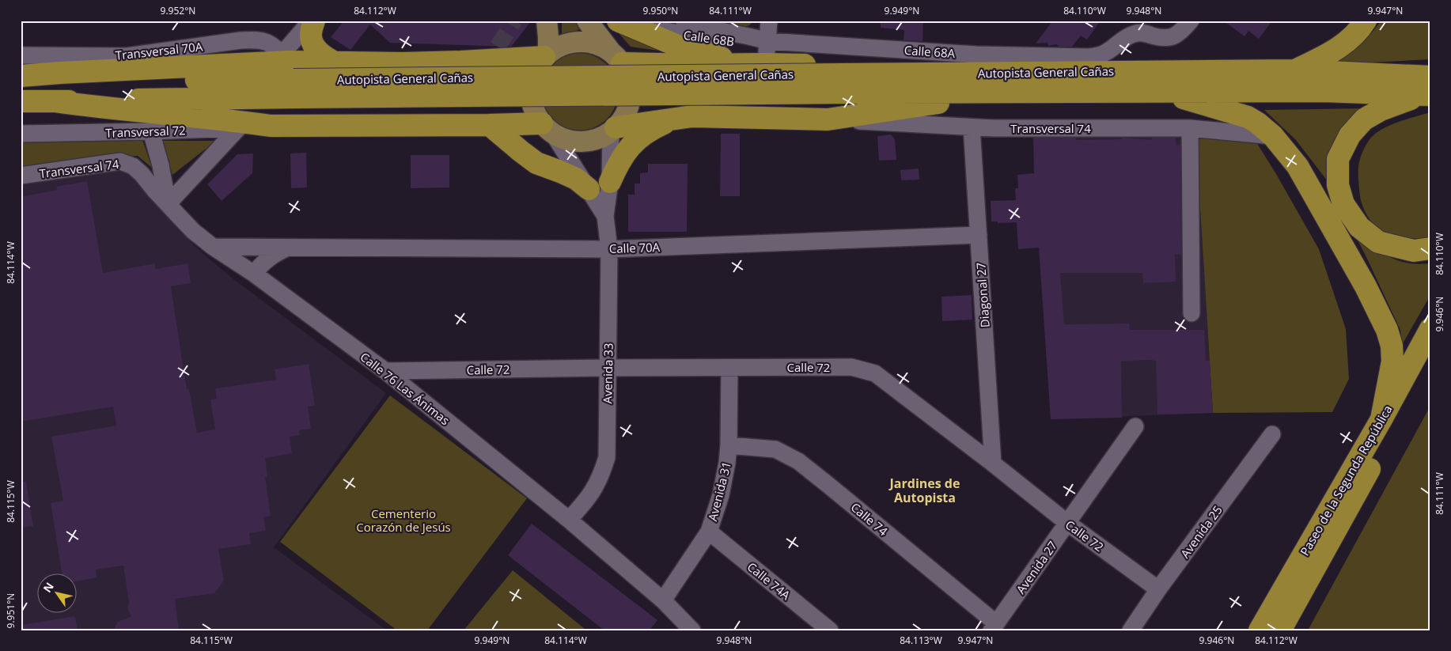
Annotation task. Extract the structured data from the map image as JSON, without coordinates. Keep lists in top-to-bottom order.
{
  "streets": {
    "highway": ["Autopista General Cañas", "Paseo de la Segunda República"],
    "street": [
      "Calle 68B",
      "Transversal 70A",
      "Calle 68A",
      "Transversal 74",
      "Transversal 72",
      "Calle 70A",
      "Diagonal 27",
      "Calle 72",
      "Avenida 33",
      "Calle 76 Las Ánimas",
      "Avenida 31",
      "Calle 74",
      "Avenida 25",
      "Avenida 27",
      "Calle 74A"
    ]
  },
  "crossings": [
    ["Calle 68B", "Calle 68A"],
    ["Transversal 70A", "Autopista General Cañas"],
    ["Transversal 74", "Diagonal 27"],
    ["Transversal 74", "Calle 76 Las Ánimas"],
    ["Calle 70A", "Diagonal 27"],
    ["Calle 70A", "Avenida 33"],
    ["Calle 70A", "Calle 76 Las Ánimas"],
    ["Diagonal 27", "Calle 72"],
    ["Calle 72", "Avenida 33"],
    ["Calle 72", "Calle 76 Las Ánimas"],
    ["Calle 72", "Avenida 31"],
    ["Calle 72", "Avenida 25"],
    ["Calle 72", "Avenida 27"],
    ["Avenida 33", "Calle 76 Las Ánimas"],
    ["Calle 76 Las Ánimas", "Avenida 31"],
    ["Avenida 31", "Calle 74"],
    ["Avenida 31", "Calle 74A"],
    ["Calle 74", "Avenida 27"]
  ],
  "districts": ["Jardines de Autopista"],
  "parks": ["Cementerio Corazón de Jesús"],
  "north": "top left",
  "coordinates": [
    "9.952°N",
    "84.112°W",
    "9.950°N",
    "84.111°W",
    "9.949°N",
    "84.110°W",
    "9.948°N",
    "9.947°N",
    "84.114°W",
    "9.946°N",
    "84.115°W",
    "9.951°N",
    "84.113°W"
  ]
}
